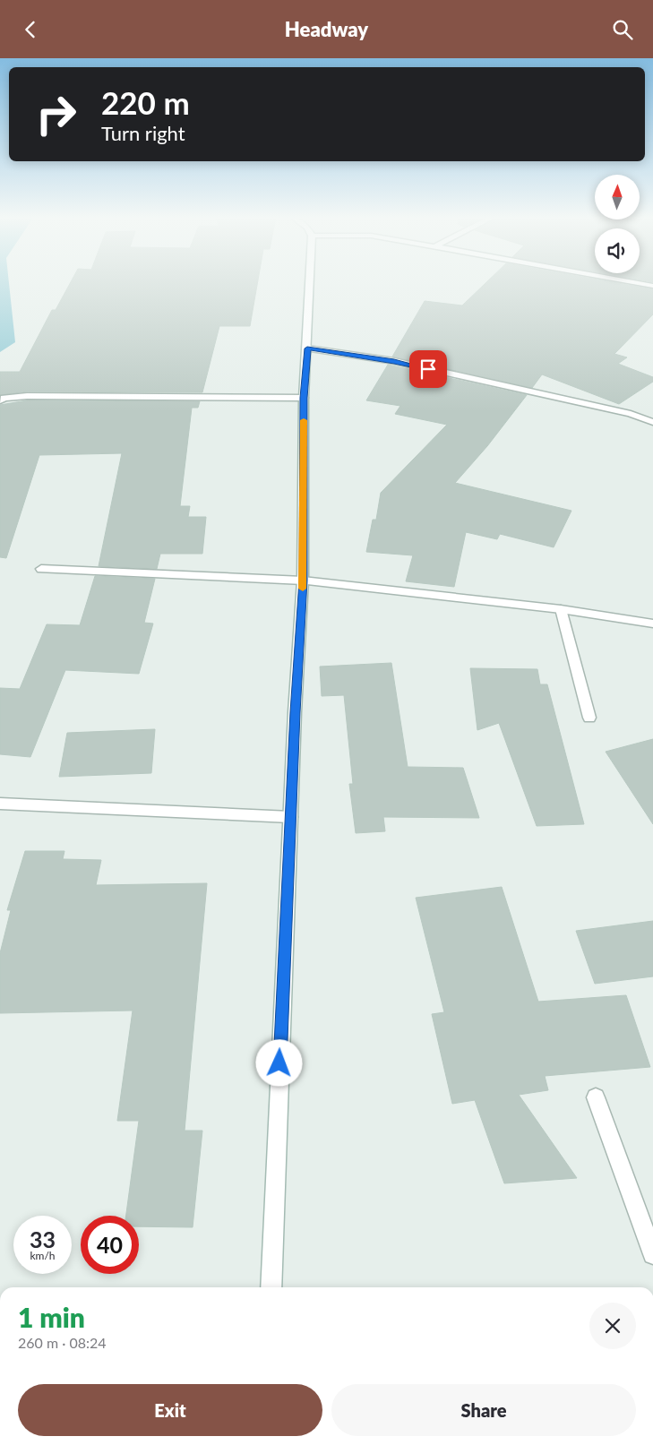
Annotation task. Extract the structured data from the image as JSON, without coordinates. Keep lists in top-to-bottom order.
{
  "north": "top",
  "page": {
    "header": "Headway",
    "turn": ["220 m", "Turn right"],
    "speed": "33 km/h",
    "limit": "40",
    "heading": ["1 min", "260 m · 08:24"],
    "buttons": ["Exit", "Share"]
  }
}
